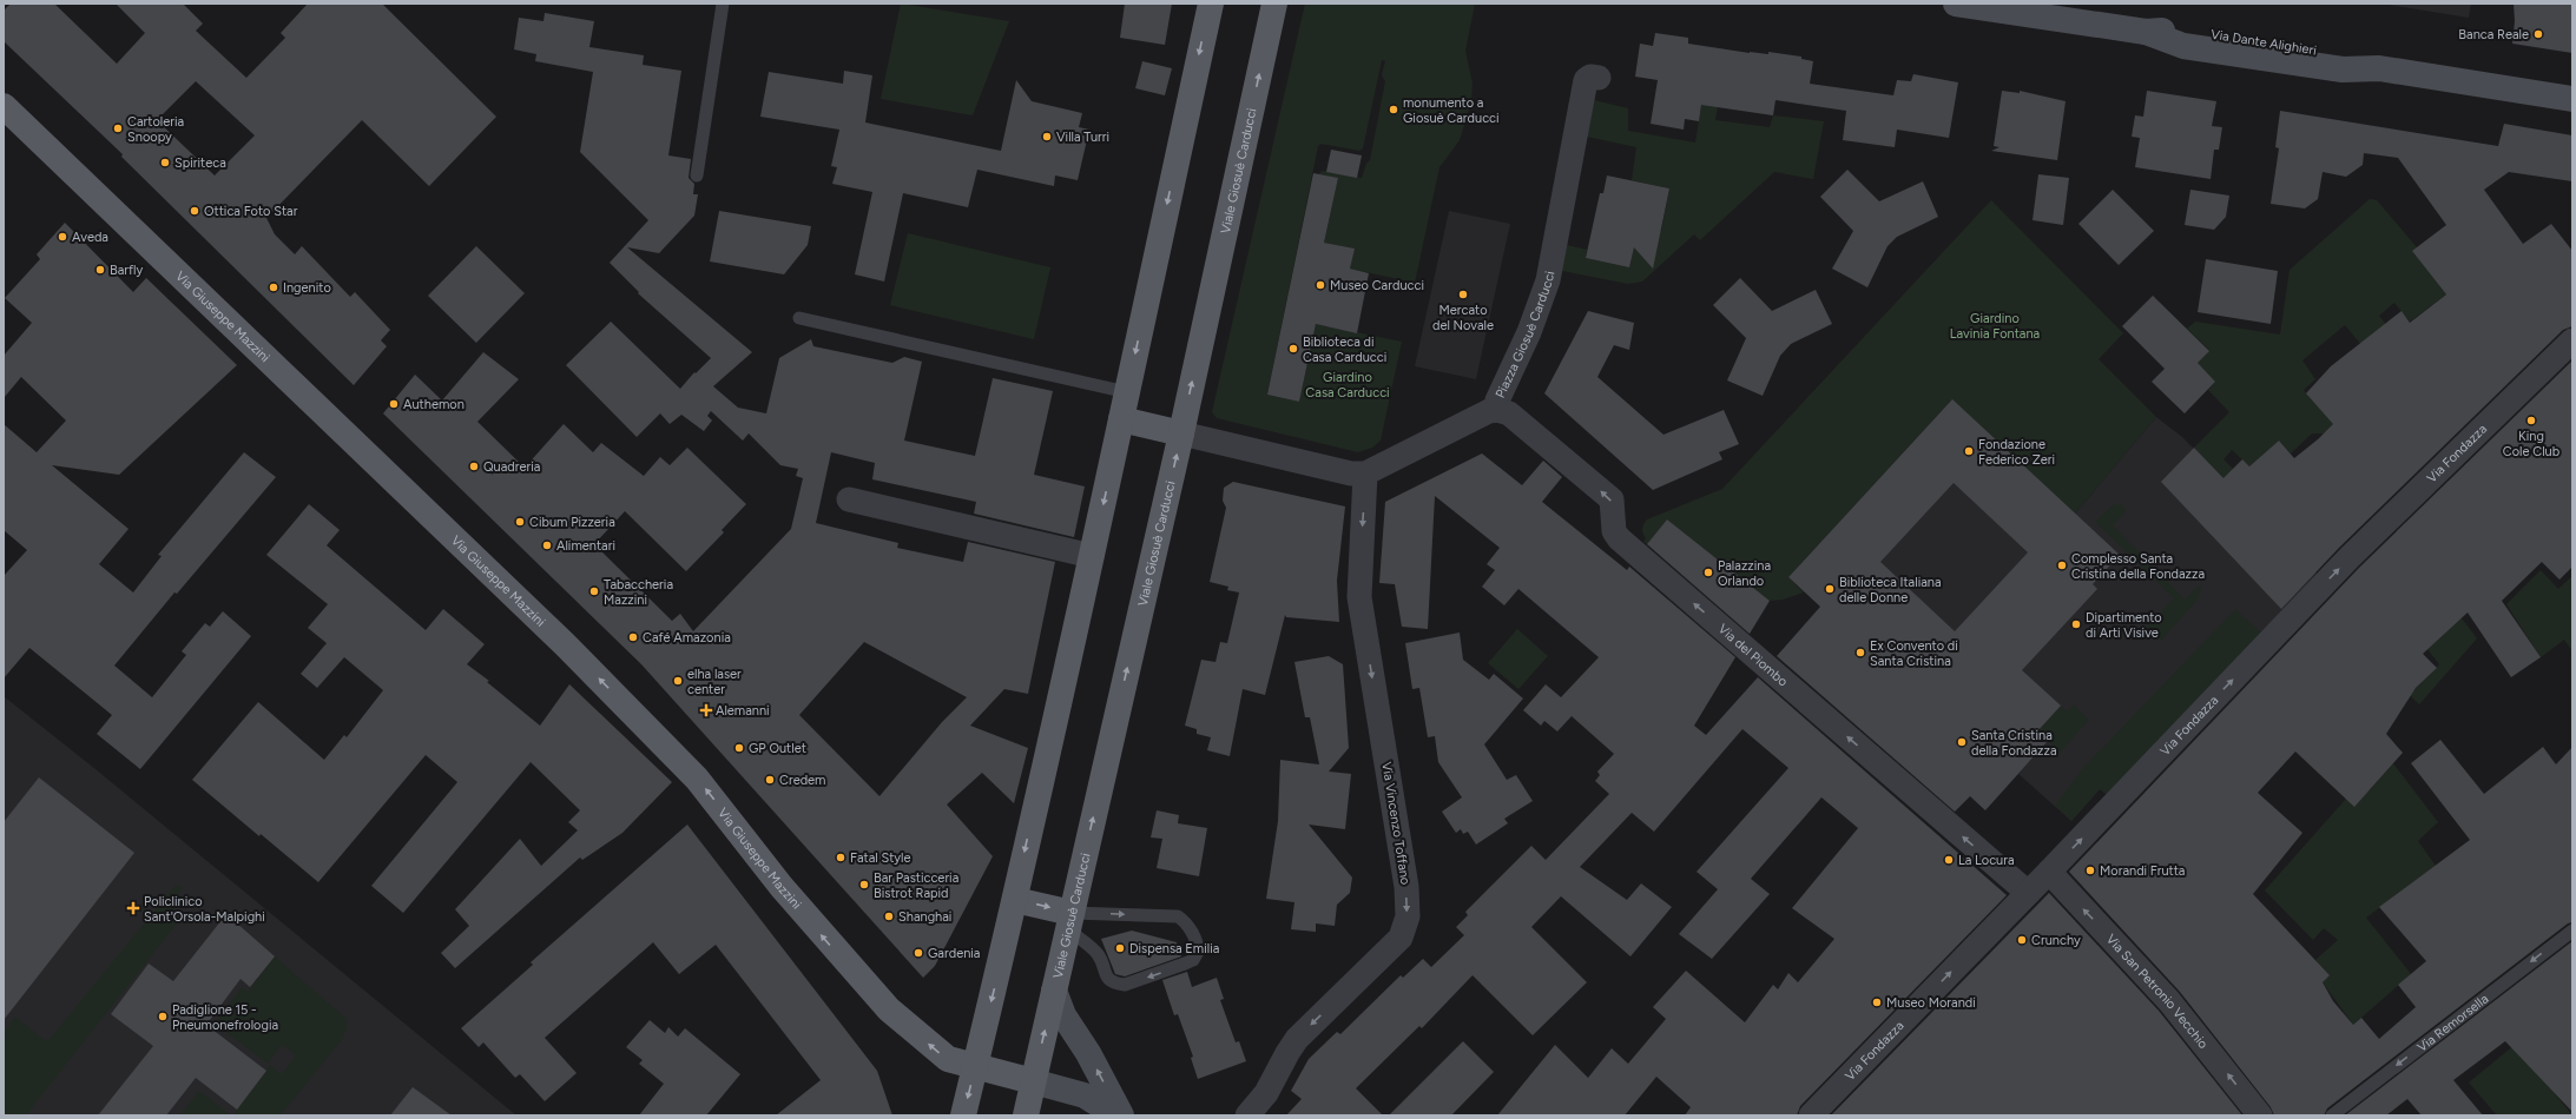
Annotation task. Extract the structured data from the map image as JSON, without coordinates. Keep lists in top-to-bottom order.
{
  "streets": {
    "main road": ["Viale Giosuè Carducci", "Via Giuseppe Mazzini"],
    "street": [
      "Via Dante Alighieri",
      "Piazza Giosuè Carducci",
      "Via Fondazza",
      "Via del Piombo",
      "Via Vincenzo Toffano",
      "Via San Petronio Vecchio"
    ],
    "lane": ["Via Remorsella"]
  },
  "crossings": [
    ["Viale Giosuè Carducci", "Via Giuseppe Mazzini"],
    ["Piazza Giosuè Carducci", "Via del Piombo"],
    ["Piazza Giosuè Carducci", "Via Vincenzo Toffano"],
    ["Via Fondazza", "Via del Piombo"],
    ["Via Fondazza", "Via San Petronio Vecchio"],
    ["Via del Piombo", "Via San Petronio Vecchio"]
  ],
  "one_way": [
    "Via Giuseppe Mazzini",
    "Via Fondazza",
    "Via del Piombo",
    "Via Vincenzo Toffano",
    "Via San Petronio Vecchio",
    "Via Remorsella"
  ],
  "parks": ["Giardino Lavinia Fontana", "Giardino Casa Carducci"],
  "places": {
    "other": [
      "Banca Reale",
      "monumento a Giosuè Carducci",
      "Cartoleria Snoopy",
      "Villa Turri",
      "Spiriteca",
      "Ottica Foto Star",
      "Aveda",
      "Barfly",
      "Museo Carducci",
      "Ingenito",
      "Mercato del Novale",
      "Biblioteca di Casa Carducci",
      "Authemon",
      "King Cole Club",
      "Fondazione Federico Zeri",
      "Quadreria",
      "Cibum Pizzeria",
      "Alimentari",
      "Complesso Santa Cristina della Fondazza",
      "Palazzina Orlando",
      "Biblioteca Italiana delle Donne",
      "Tabaccheria Mazzini",
      "Dipartimento di Arti Visive",
      "Café Amazonia",
      "Ex Convento di Santa Cristina",
      "elha laser center",
      "Santa Cristina della Fondazza",
      "GP Outlet",
      "Credem",
      "Fatal Style",
      "La Locura",
      "Morandi Frutta",
      "Bar Pasticceria Bistrot Rapid",
      "Shanghai",
      "Crunchy",
      "Dispensa Emilia",
      "Gardenia",
      "Museo Morandi",
      "Padiglione 15 - Pneumonefrologia"
    ],
    "health": ["Alemanni", "Policlinico Sant'Orsola-Malpighi"]
  }
}
